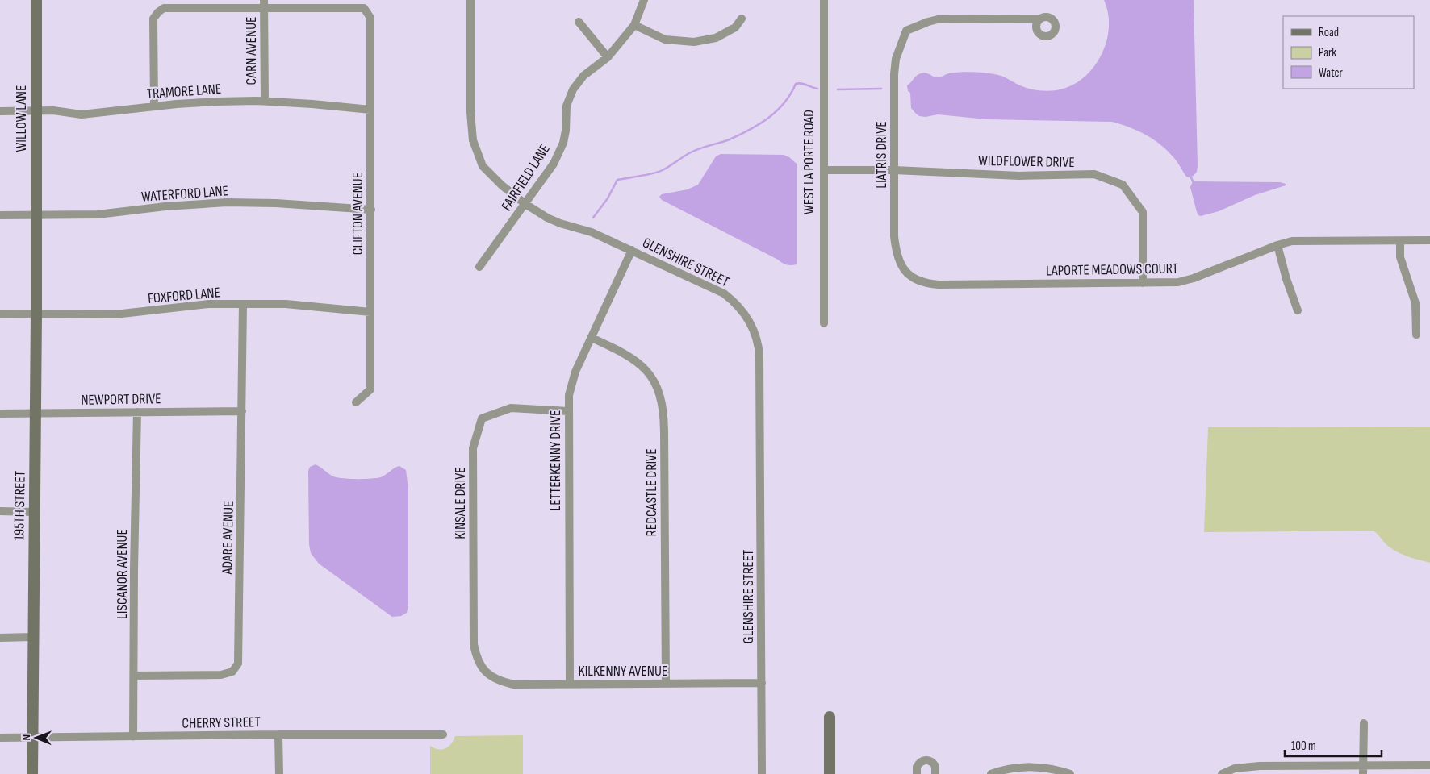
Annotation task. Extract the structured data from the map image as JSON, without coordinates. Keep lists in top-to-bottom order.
{
  "streets": {
    "street": [
      "CARN AVENUE",
      "TRAMORE LANE",
      "WILLOW LANE",
      "LIATRIS DRIVE",
      "WILDFLOWER DRIVE",
      "WEST LA PORTE ROAD",
      "FAIRFIELD LANE",
      "WATERFORD LANE",
      "CLIFTON AVENUE",
      "GLENSHIRE STREET",
      "LAPORTE MEADOWS COURT",
      "FOXFORD LANE",
      "NEWPORT DRIVE",
      "LETTERKENNY DRIVE",
      "REDCASTLE DRIVE",
      "KINSALE DRIVE",
      "195TH STREET",
      "ADARE AVENUE",
      "LISCANOR AVENUE",
      "KILKENNY AVENUE",
      "CHERRY STREET"
    ]
  },
  "crossings": [
    ["CARN AVENUE", "TRAMORE LANE"],
    ["CARN AVENUE", "CLIFTON AVENUE"],
    ["TRAMORE LANE", "WILLOW LANE"],
    ["TRAMORE LANE", "CLIFTON AVENUE"],
    ["WILLOW LANE", "WATERFORD LANE"],
    ["WILLOW LANE", "195TH STREET"],
    ["LIATRIS DRIVE", "WILDFLOWER DRIVE"],
    ["LIATRIS DRIVE", "LAPORTE MEADOWS COURT"],
    ["WILDFLOWER DRIVE", "WEST LA PORTE ROAD"],
    ["WILDFLOWER DRIVE", "LAPORTE MEADOWS COURT"],
    ["FAIRFIELD LANE", "GLENSHIRE STREET"],
    ["WATERFORD LANE", "CLIFTON AVENUE"],
    ["CLIFTON AVENUE", "FOXFORD LANE"],
    ["GLENSHIRE STREET", "LETTERKENNY DRIVE"],
    ["GLENSHIRE STREET", "KILKENNY AVENUE"],
    ["FOXFORD LANE", "195TH STREET"],
    ["FOXFORD LANE", "ADARE AVENUE"],
    ["NEWPORT DRIVE", "195TH STREET"],
    ["NEWPORT DRIVE", "ADARE AVENUE"],
    ["NEWPORT DRIVE", "LISCANOR AVENUE"],
    ["LETTERKENNY DRIVE", "REDCASTLE DRIVE"],
    ["LETTERKENNY DRIVE", "KINSALE DRIVE"],
    ["LETTERKENNY DRIVE", "KILKENNY AVENUE"],
    ["REDCASTLE DRIVE", "KILKENNY AVENUE"],
    ["KINSALE DRIVE", "KILKENNY AVENUE"],
    ["195TH STREET", "CHERRY STREET"],
    ["ADARE AVENUE", "LISCANOR AVENUE"],
    ["LISCANOR AVENUE", "CHERRY STREET"]
  ],
  "legend": ["Road", "Park", "Water"],
  "scale_bar": "100 m",
  "north": "left"
}
